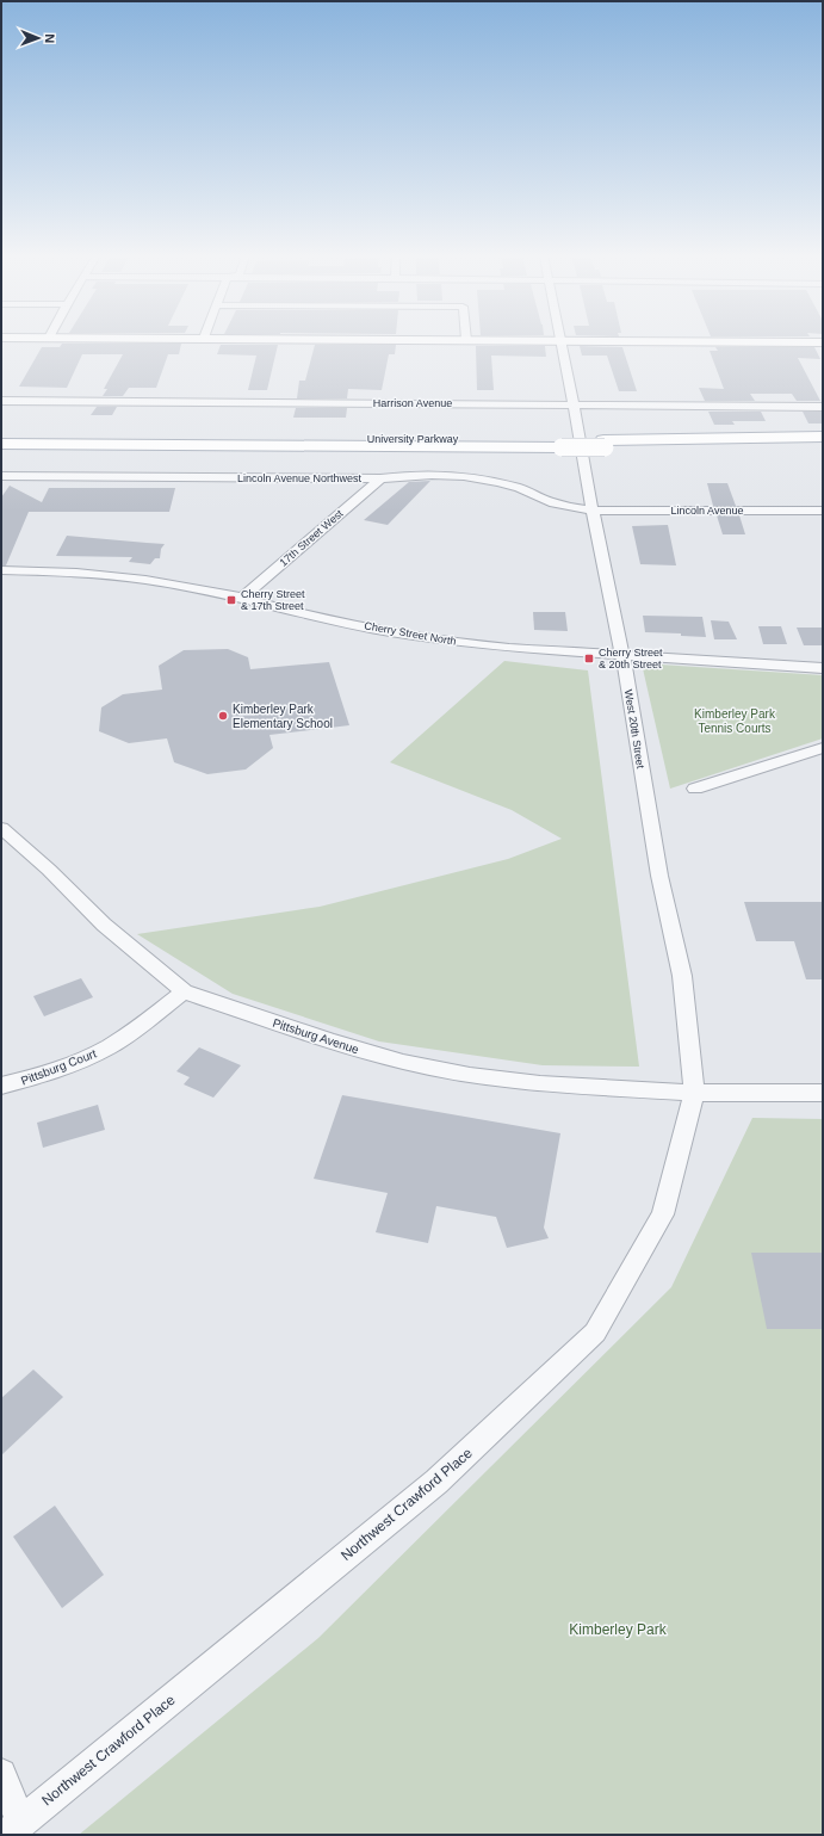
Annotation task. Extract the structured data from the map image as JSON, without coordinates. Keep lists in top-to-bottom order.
{
  "streets": {
    "main road": ["University Parkway"],
    "street": [
      "Harrison Avenue",
      "Lincoln Avenue Northwest",
      "Lincoln Avenue",
      "17th Street West",
      "Cherry Street North",
      "West 20th Street",
      "Pittsburg Avenue",
      "Pittsburg Court",
      "Northwest Crawford Place"
    ]
  },
  "crossings": [
    ["Harrison Avenue", "West 20th Street"],
    ["Lincoln Avenue Northwest", "Lincoln Avenue"],
    ["Lincoln Avenue Northwest", "17th Street West"],
    ["Lincoln Avenue Northwest", "West 20th Street"],
    ["Lincoln Avenue", "West 20th Street"],
    ["17th Street West", "Cherry Street North"],
    ["Cherry Street North", "West 20th Street"],
    ["West 20th Street", "Pittsburg Avenue"],
    ["West 20th Street", "Northwest Crawford Place"],
    ["Pittsburg Avenue", "Pittsburg Court"],
    ["Pittsburg Avenue", "Northwest Crawford Place"]
  ],
  "parks": ["Kimberley Park Tennis Courts", "Kimberley Park"],
  "places": {
    "transit": ["Cherry Street & 17th Street", "Cherry Street & 20th Street"],
    "other": ["Kimberley Park Elementary School"]
  },
  "north": "right"
}
